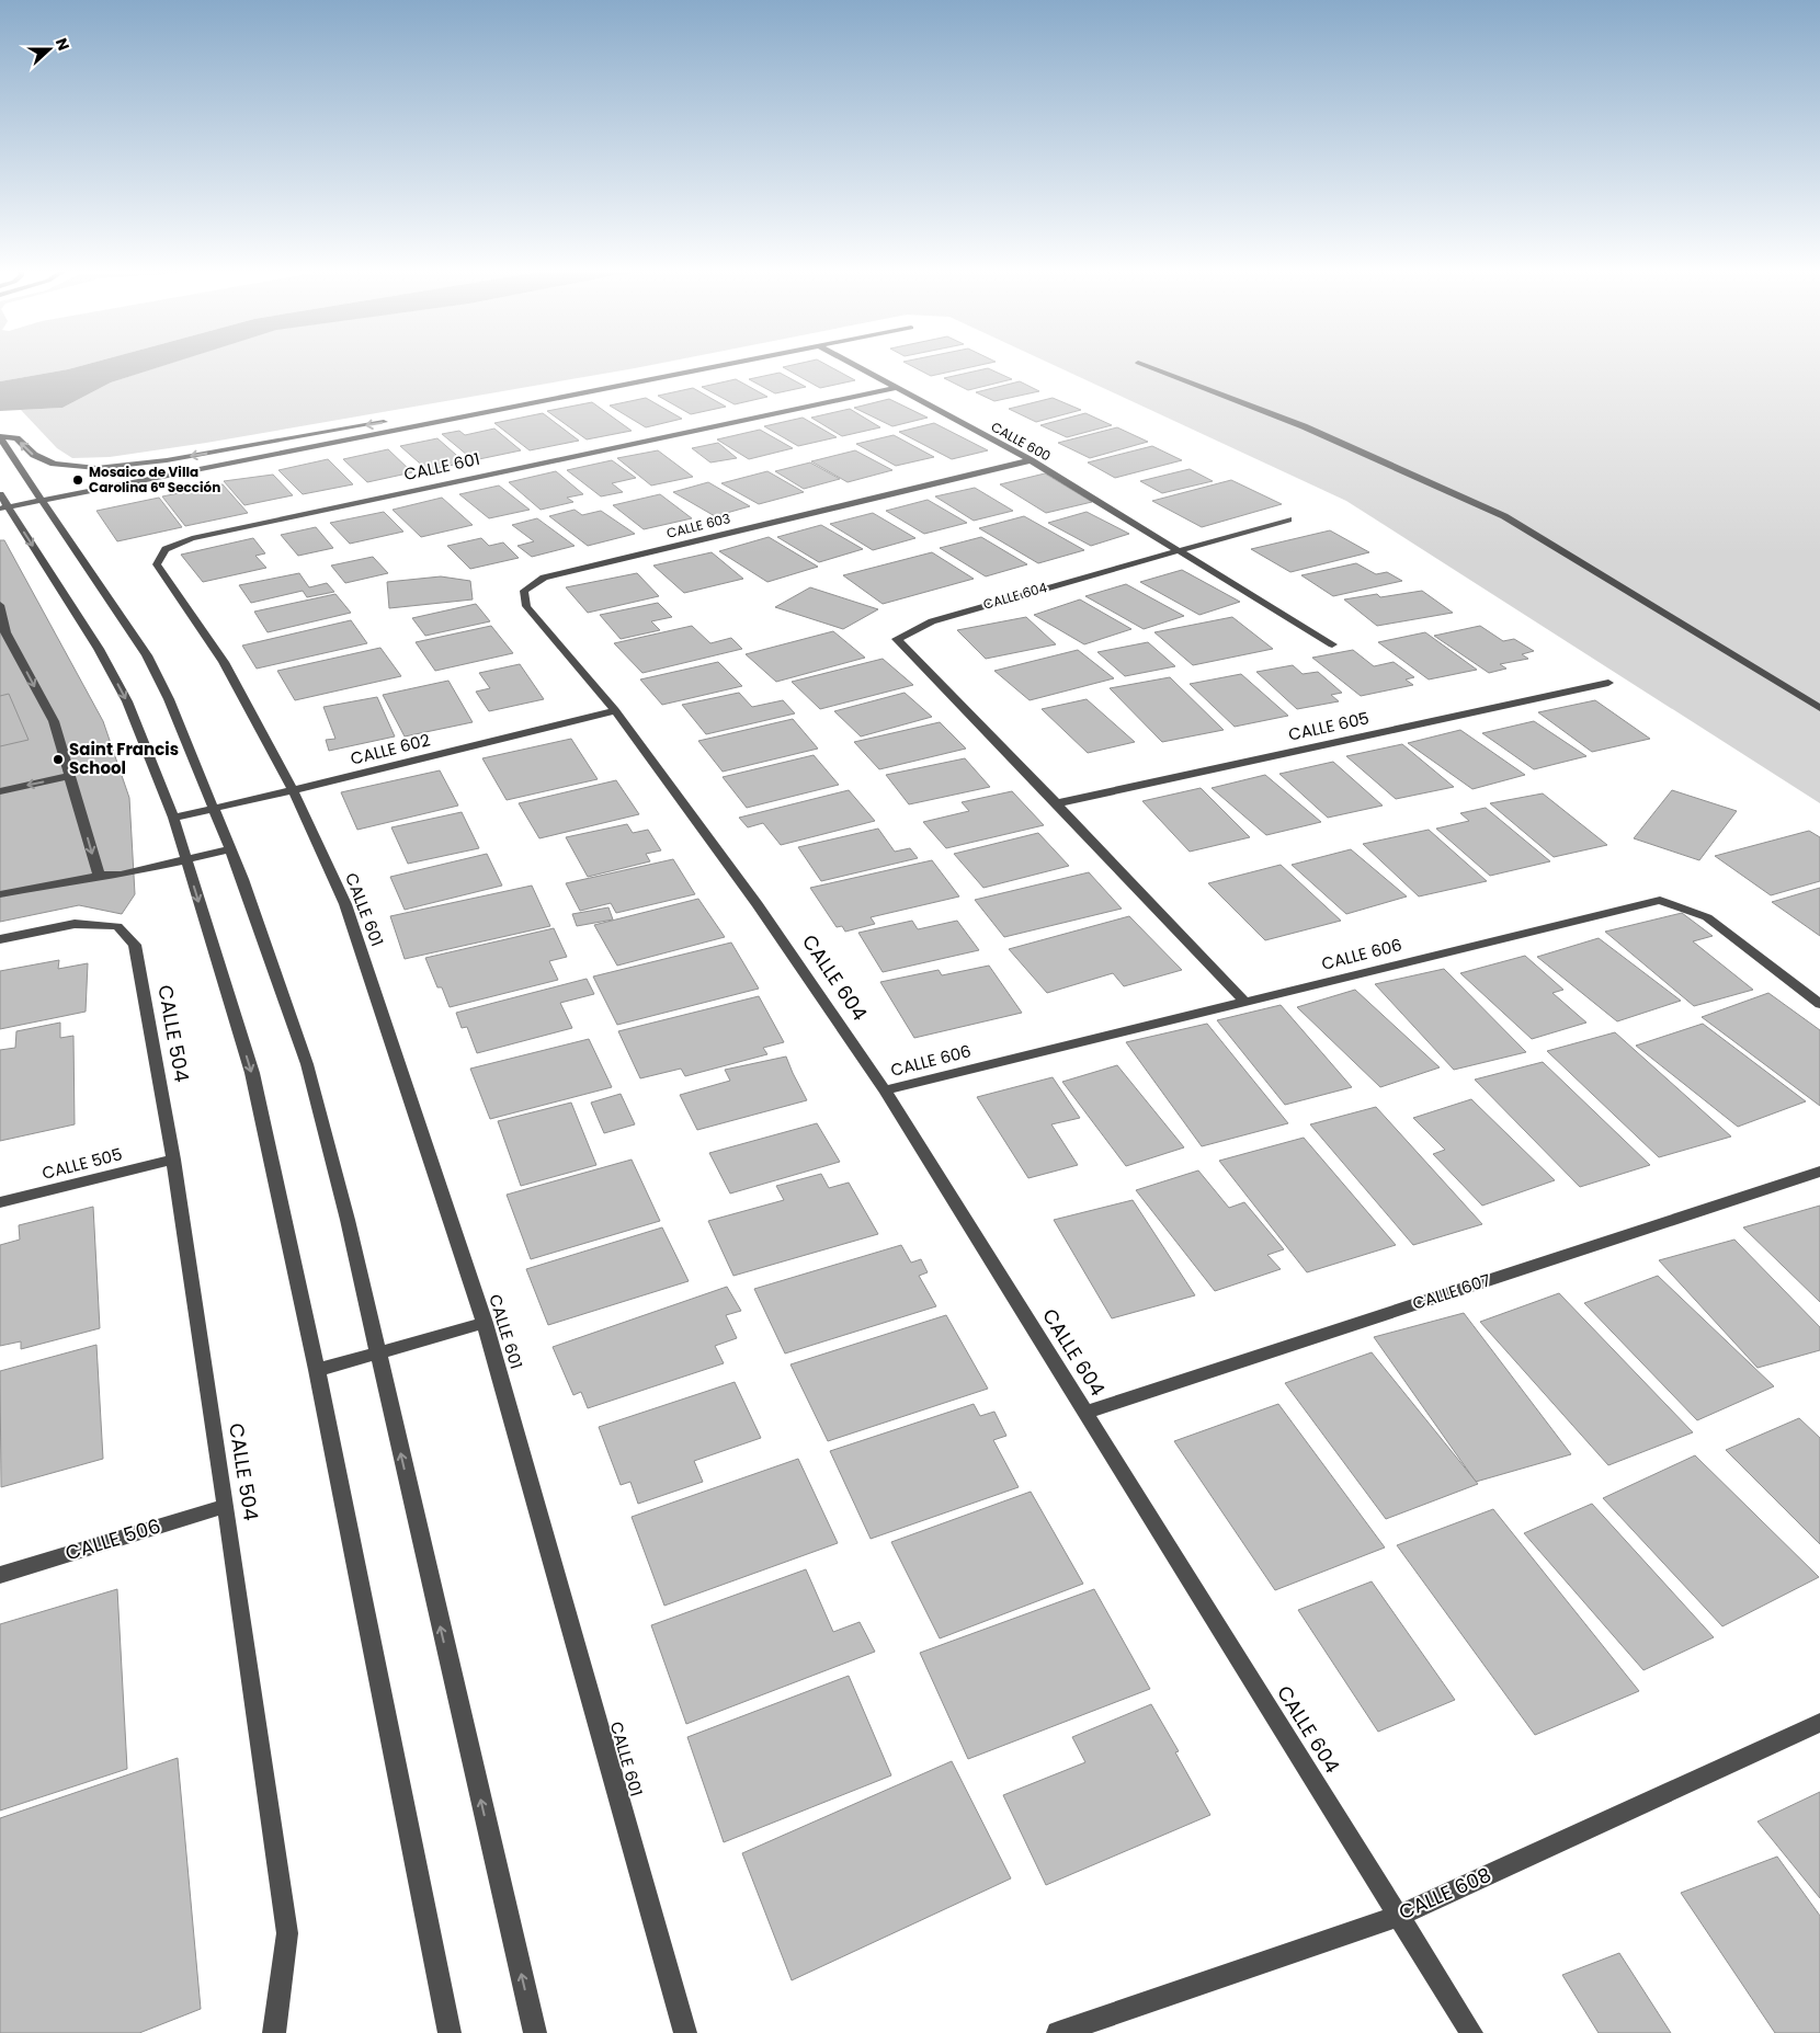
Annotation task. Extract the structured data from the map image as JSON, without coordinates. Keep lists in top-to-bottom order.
{
  "streets": {
    "street": [
      "CALLE 600",
      "CALLE 601",
      "CALLE 603",
      "CALLE 604",
      "CALLE 605",
      "CALLE 602",
      "CALLE 606",
      "CALLE 504",
      "CALLE 505",
      "CALLE 607",
      "CALLE 506",
      "CALLE 608"
    ]
  },
  "crossings": [
    ["CALLE 600", "CALLE 601"],
    ["CALLE 600", "CALLE 603"],
    ["CALLE 600", "CALLE 604"],
    ["CALLE 601", "CALLE 602"],
    ["CALLE 603", "CALLE 604"],
    ["CALLE 603", "CALLE 602"],
    ["CALLE 604", "CALLE 605"],
    ["CALLE 604", "CALLE 602"],
    ["CALLE 604", "CALLE 606"],
    ["CALLE 604", "CALLE 607"],
    ["CALLE 604", "CALLE 608"],
    ["CALLE 504", "CALLE 505"],
    ["CALLE 504", "CALLE 506"]
  ],
  "places": ["Mosaico de Villa Carolina 6ª Sección", "Saint Francis School"],
  "north": "right"
}
